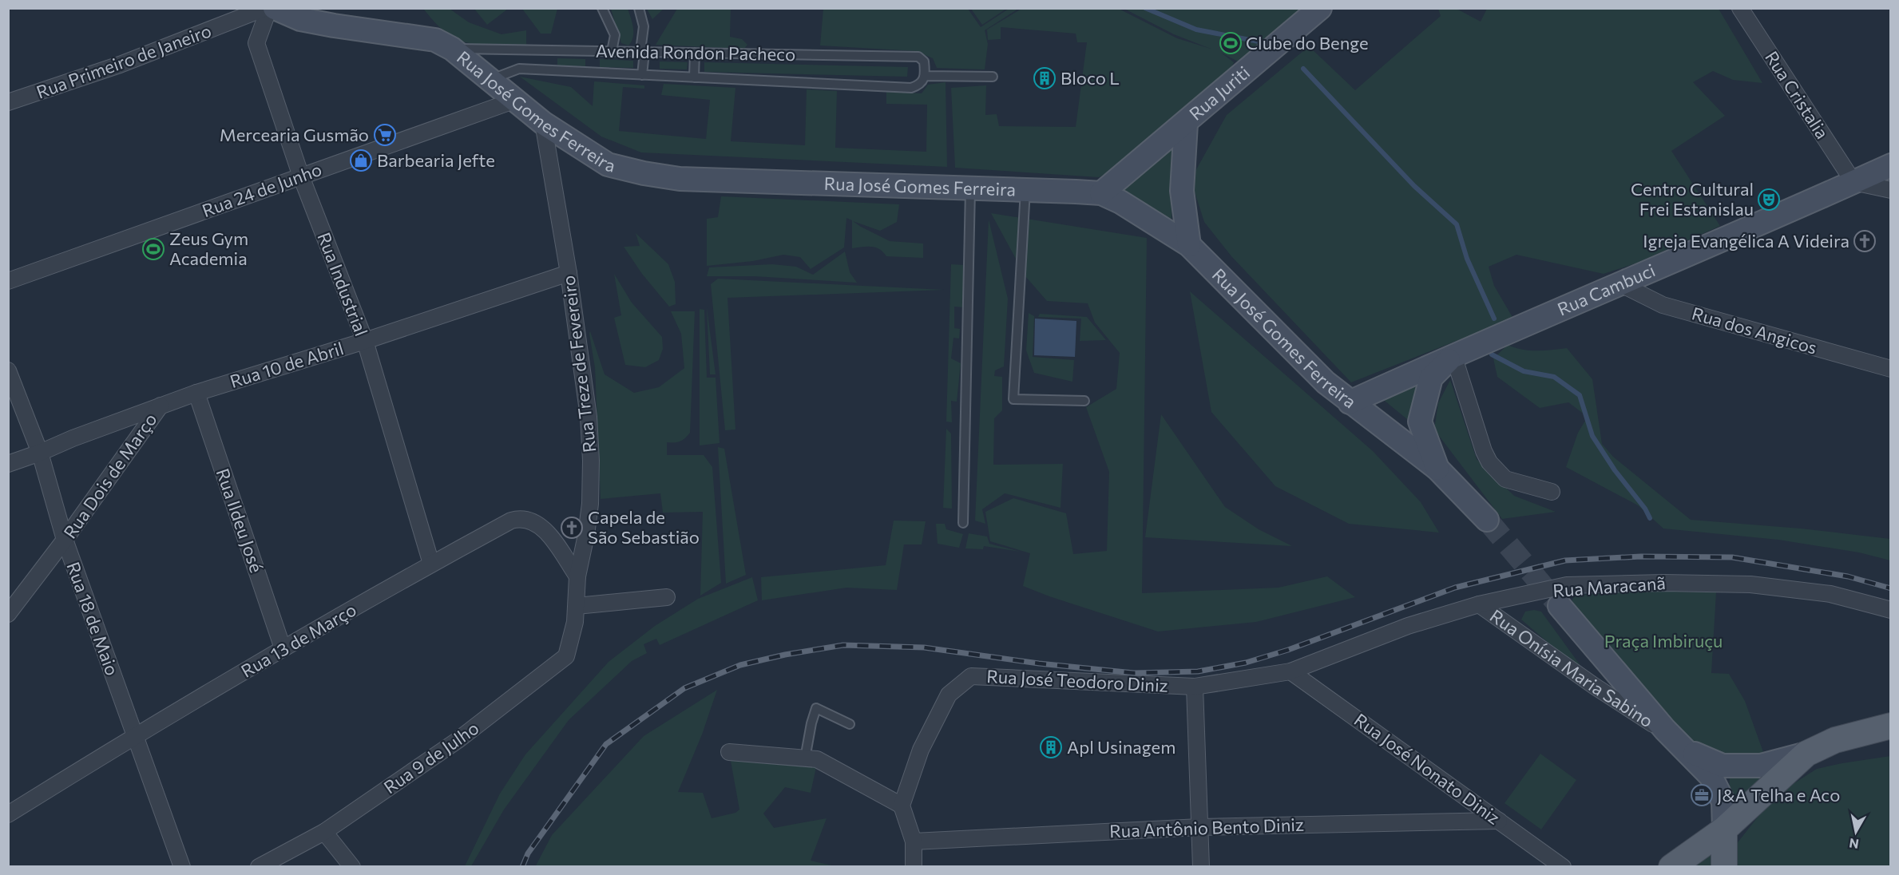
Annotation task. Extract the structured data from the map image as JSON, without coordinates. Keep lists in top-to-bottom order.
{
  "streets": {
    "street": [
      "Rua Primeiro de Janeiro",
      "Rua Juriti",
      "Rua Cristalia",
      "Rua José Gomes Ferreira",
      "Rua 24 de Junho",
      "Rua Industrial",
      "Rua Cambuci",
      "Rua dos Angicos",
      "Rua Treze de Fevereiro",
      "Rua 10 de Abril",
      "Rua Dois de Março",
      "Rua Ildeu José",
      "Rua Maracanã",
      "Rua 18 de Maio",
      "Rua 13 de Março",
      "Rua Onísia Maria Sabino",
      "Rua José Teodoro Diniz",
      "Rua 9 de Julho",
      "Rua José Nonato Diniz",
      "Rua Antônio Bento Diniz"
    ],
    "lane": ["Avenida Rondon Pacheco"]
  },
  "crossings": [
    ["Avenida Rondon Pacheco", "Rua José Gomes Ferreira"],
    ["Rua Juriti", "Rua José Gomes Ferreira"],
    ["Rua Cristalia", "Rua Cambuci"],
    ["Rua José Gomes Ferreira", "Rua 24 de Junho"],
    ["Rua José Gomes Ferreira", "Rua Cambuci"],
    ["Rua José Gomes Ferreira", "Rua Treze de Fevereiro"],
    ["Rua 24 de Junho", "Rua Industrial"],
    ["Rua Industrial", "Rua 10 de Abril"],
    ["Rua Industrial", "Rua 13 de Março"],
    ["Rua Cambuci", "Rua dos Angicos"],
    ["Rua Treze de Fevereiro", "Rua 10 de Abril"],
    ["Rua Treze de Fevereiro", "Rua 13 de Março"],
    ["Rua Treze de Fevereiro", "Rua 9 de Julho"],
    ["Rua 10 de Abril", "Rua Dois de Março"],
    ["Rua 10 de Abril", "Rua Ildeu José"],
    ["Rua 10 de Abril", "Rua 18 de Maio"],
    ["Rua Dois de Março", "Rua 18 de Maio"],
    ["Rua Ildeu José", "Rua 13 de Março"],
    ["Rua Maracanã", "Rua Onísia Maria Sabino"],
    ["Rua Maracanã", "Rua José Teodoro Diniz"],
    ["Rua Maracanã", "Rua José Nonato Diniz"],
    ["Rua 18 de Maio", "Rua 13 de Março"],
    ["Rua José Nonato Diniz", "Rua Antônio Bento Diniz"]
  ],
  "parks": ["Praça Imbiruçu"],
  "places": {
    "sports": ["Clube do Benge", "Zeus Gym Academia"],
    "building": ["Bloco L", "Apl Usinagem"],
    "supermarket": ["Mercearia Gusmão"],
    "shop": ["Barbearia Jefte"],
    "theatre": ["Centro Cultural Frei Estanislau"],
    "church": ["Igreja Evangélica A Videira", "Capela de São Sebastião"],
    "office": ["J&A Telha e Aco"]
  },
  "north": "bottom"
}
